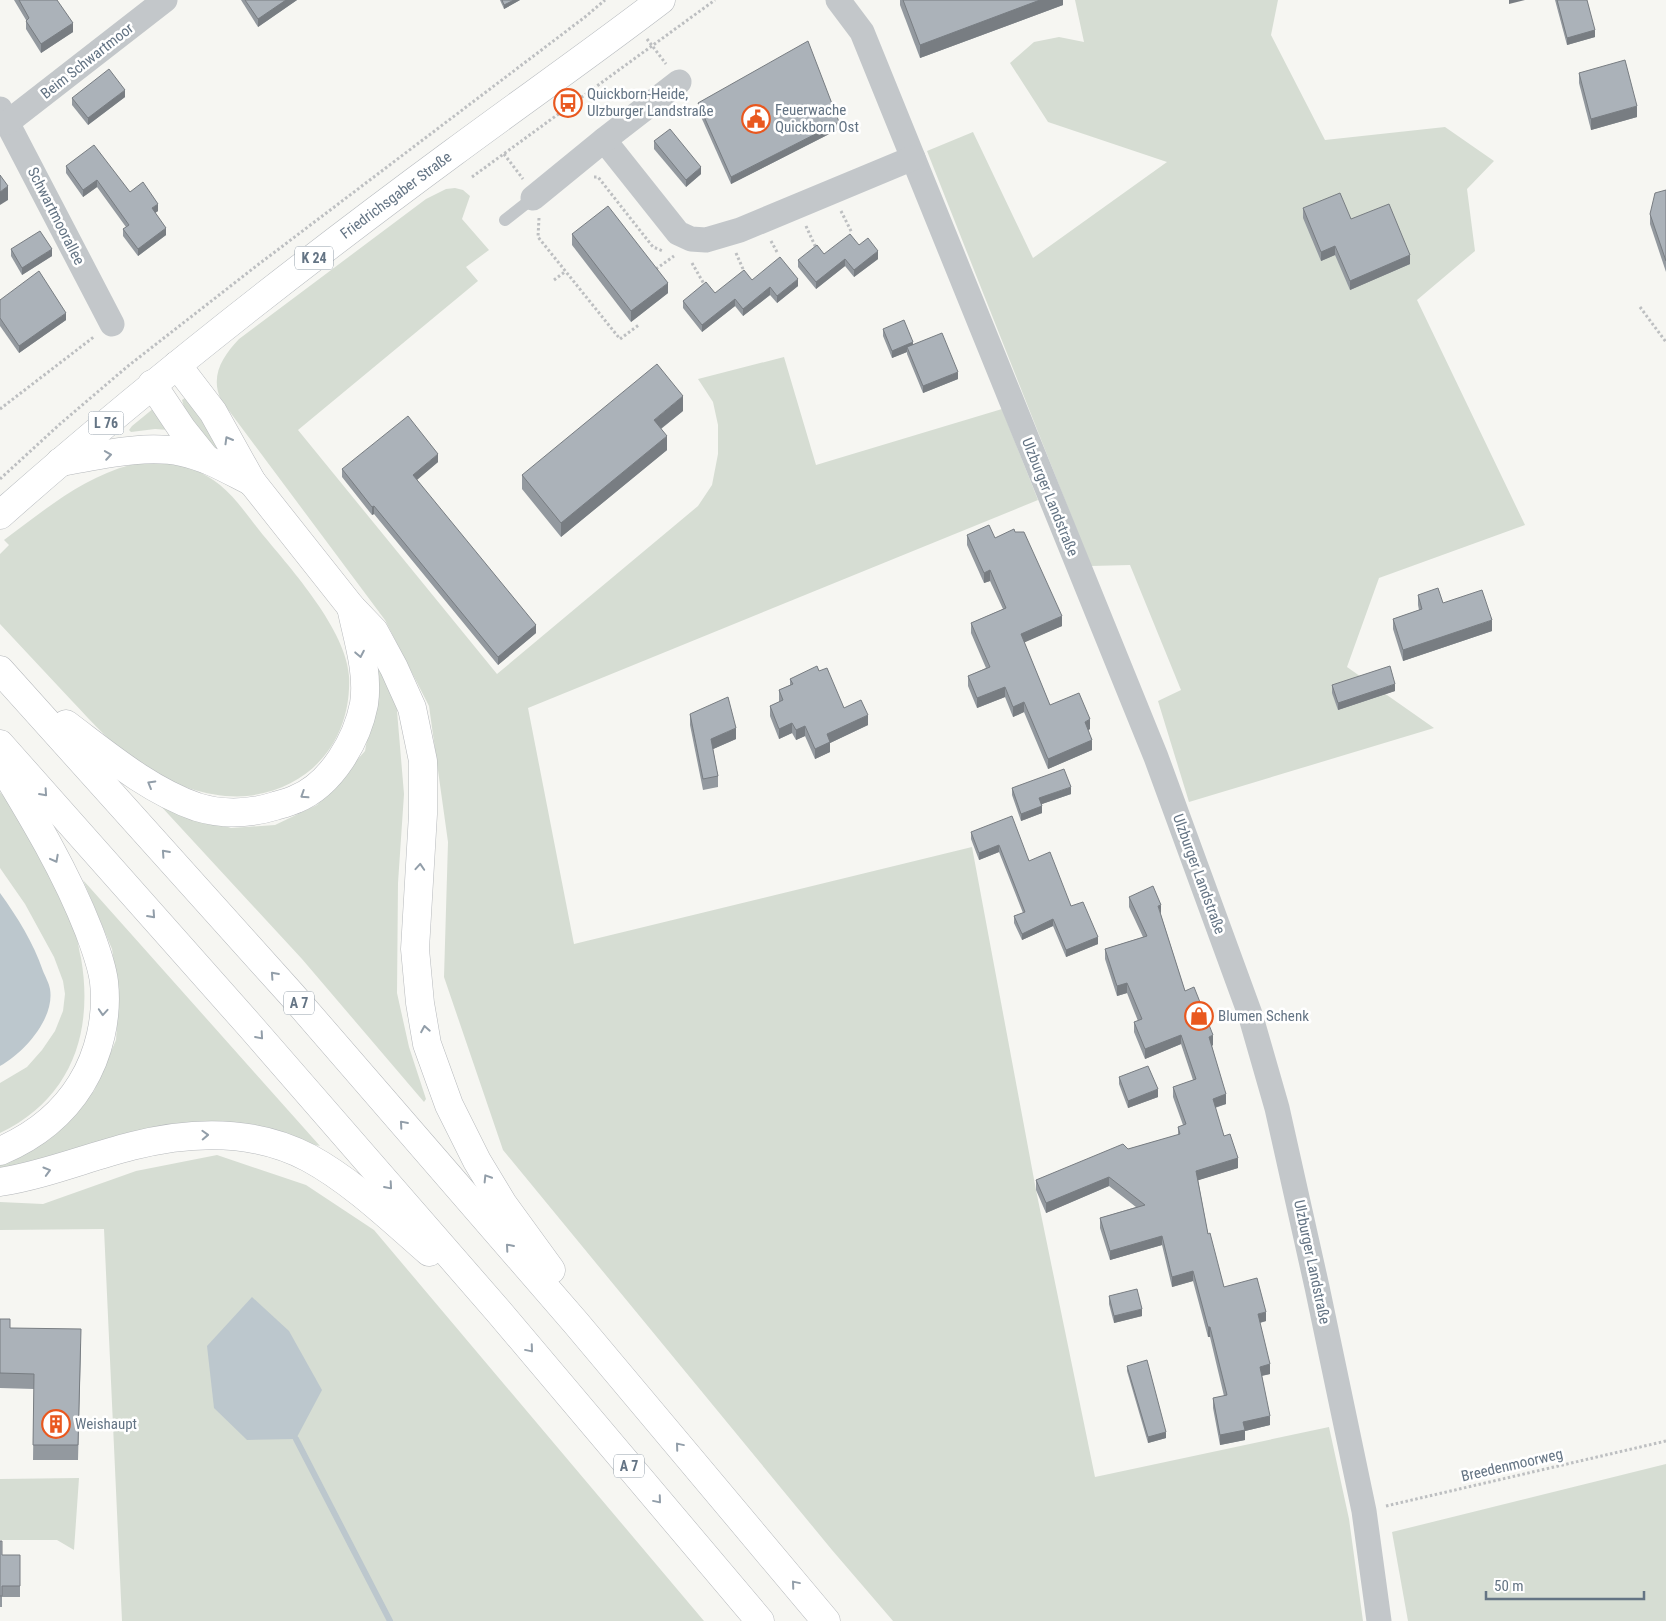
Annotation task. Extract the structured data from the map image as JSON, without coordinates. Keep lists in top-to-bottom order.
{
  "streets": {
    "main road": [
      "Friedrichsgaber Straße",
      "K 24",
      "L 76",
      "A 7"
    ],
    "street": ["Beim Schwartmoor", "Schwartmoorallee", "Ulzburger Landstraße"],
    "path": ["Breedenmoorweg"]
  },
  "crossings": [
    ["Beim Schwartmoor", "Schwartmoorallee"],
    ["Ulzburger Landstraße", "Breedenmoorweg"]
  ],
  "places": {
    "bus stop": ["Quickborn-Heide, Ulzburger Landstraße"],
    "public building": ["Feuerwache Quickborn Ost"],
    "shop": ["Blumen Schenk"],
    "building": ["Weishaupt"]
  },
  "scale_bar": "50 m"
}
